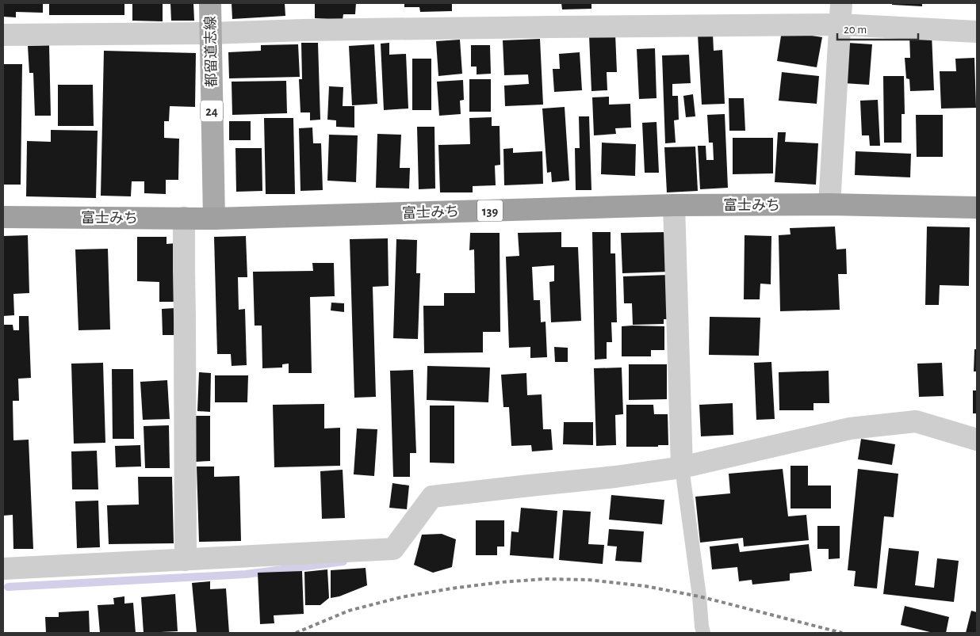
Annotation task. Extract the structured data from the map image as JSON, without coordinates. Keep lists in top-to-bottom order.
{
  "streets": {
    "highway": ["富士みち", "139"],
    "main road": ["都留道志線", "24"]
  },
  "crossings": [
    ["都留道志線", "富士みち"]
  ],
  "scale_bar": "20 m"
}
